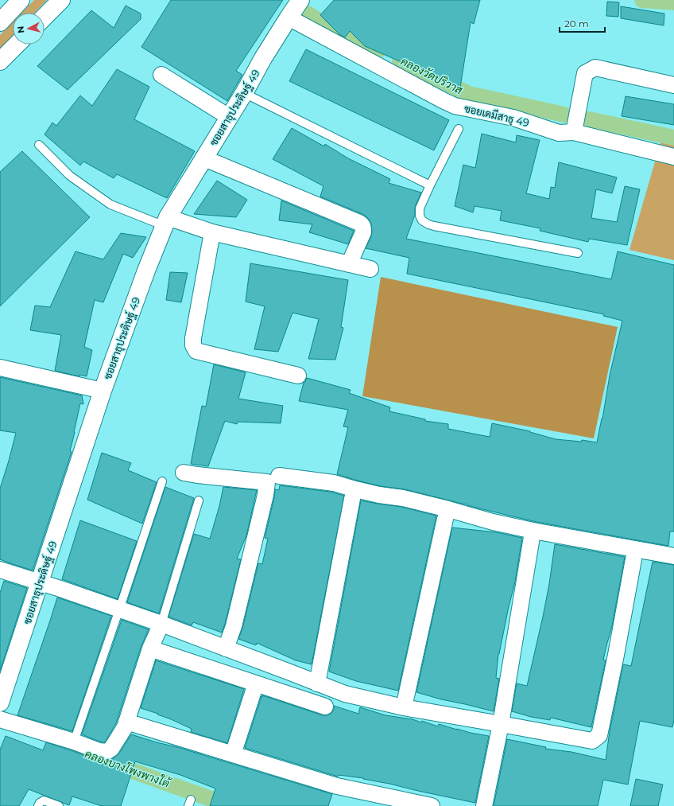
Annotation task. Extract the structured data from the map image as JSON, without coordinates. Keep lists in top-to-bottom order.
{
  "streets": {
    "street": ["ซอยสาธุประดิษฐ์ 49", "ซอยเดมีสาธุ 49"]
  },
  "crossings": [
    ["ซอยสาธุประดิษฐ์ 49", "ซอยเดมีสาธุ 49"]
  ],
  "water": ["คลองวัดปริวาส", "คลองบางโพงพางใต้"],
  "scale_bar": "20 m",
  "north": "left"
}
